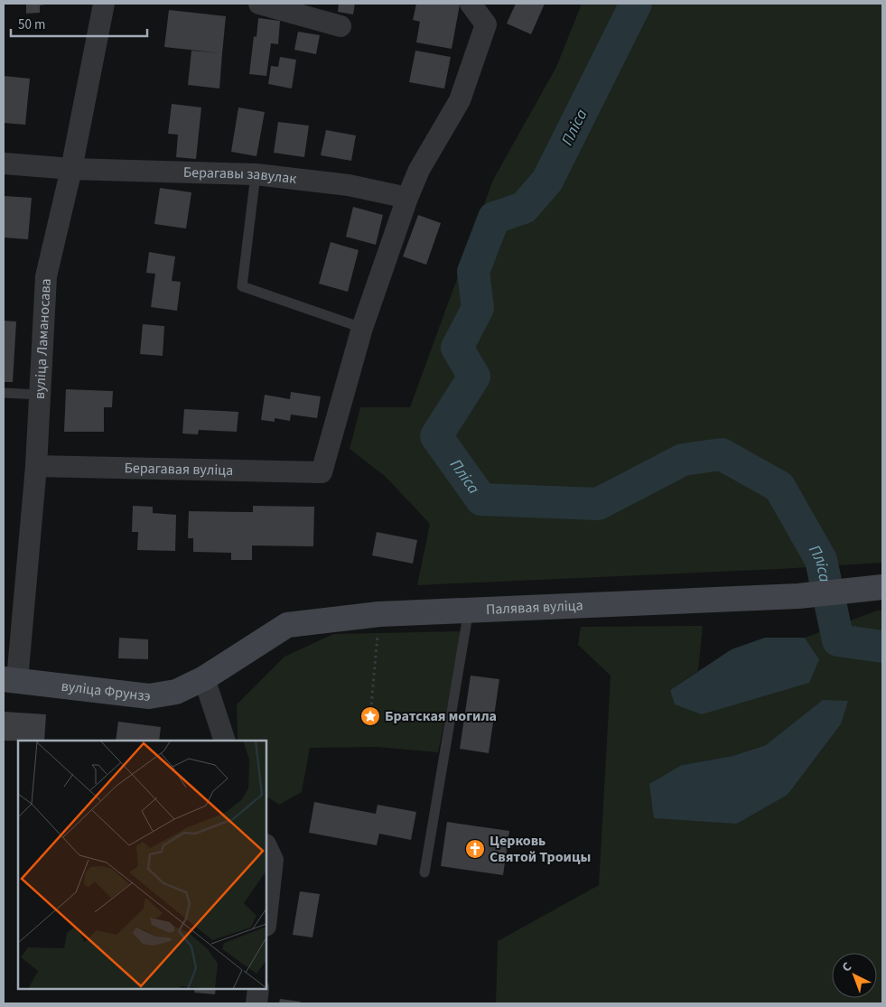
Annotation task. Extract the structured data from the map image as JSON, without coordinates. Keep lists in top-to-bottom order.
{
  "streets": {
    "street": [
      "Берагавы завулак",
      "вуліца Ламаносава",
      "Берагавая вуліца",
      "Палявая вуліца",
      "вуліца Фрунзэ"
    ]
  },
  "crossings": [
    ["Берагавы завулак", "вуліца Ламаносава"],
    ["вуліца Ламаносава", "Берагавая вуліца"],
    ["вуліца Ламаносава", "вуліца Фрунзэ"],
    ["Палявая вуліца", "вуліца Фрунзэ"]
  ],
  "water": ["Пліса"],
  "places": {
    "place": ["Братская могила"],
    "church": ["Церковь Святой Троицы"]
  },
  "scale_bar": "50 m",
  "north": "top left"
}
